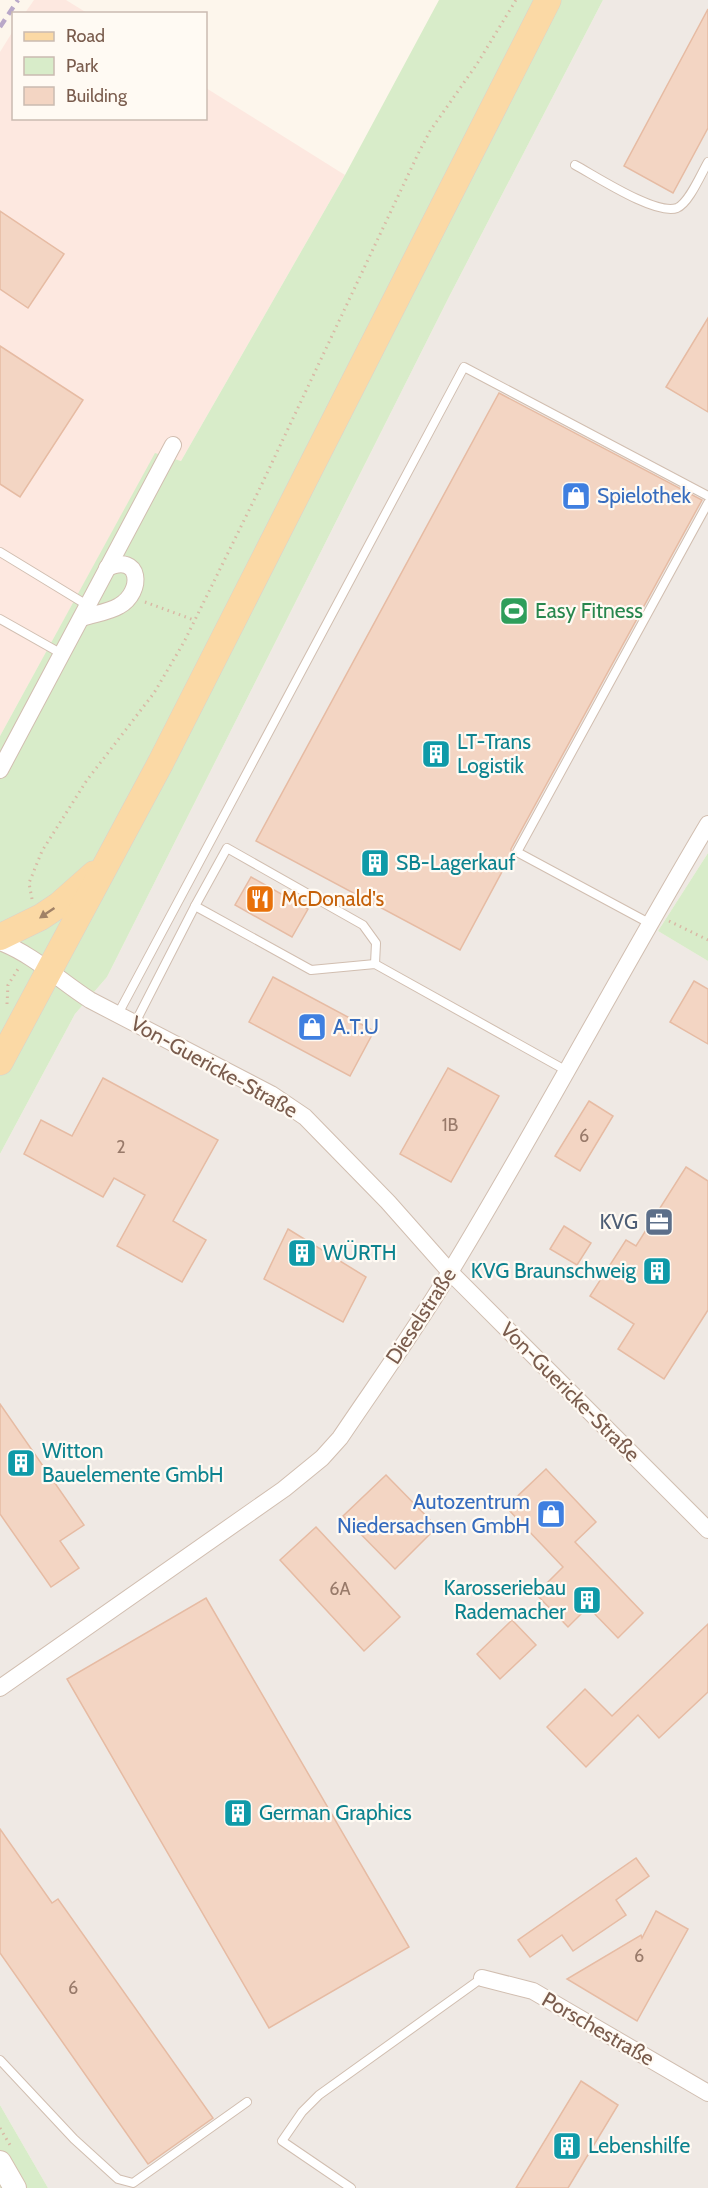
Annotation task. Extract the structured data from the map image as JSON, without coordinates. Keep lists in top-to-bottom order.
{
  "streets": {
    "street": ["Von-Guericke-Straße", "Dieselstraße", "Porschestraße"]
  },
  "crossings": [
    ["Von-Guericke-Straße", "Dieselstraße"]
  ],
  "places": {
    "shop": ["Spielothek", "A.T.U", "Autozentrum Niedersachsen GmbH"],
    "sports": ["Easy Fitness"],
    "building": [
      "LT-Trans Logistik",
      "SB-Lagerkauf",
      "WÜRTH",
      "KVG Braunschweig",
      "Witton Bauelemente GmbH",
      "Karosseriebau Rademacher",
      "German Graphics",
      "Lebenshilfe"
    ],
    "restaurant": ["McDonald's"],
    "office": ["KVG"]
  },
  "house_numbers": [
    "1B",
    "6",
    "2",
    "6A",
    "6",
    "6"
  ],
  "legend": ["Road", "Park", "Building"]
}
